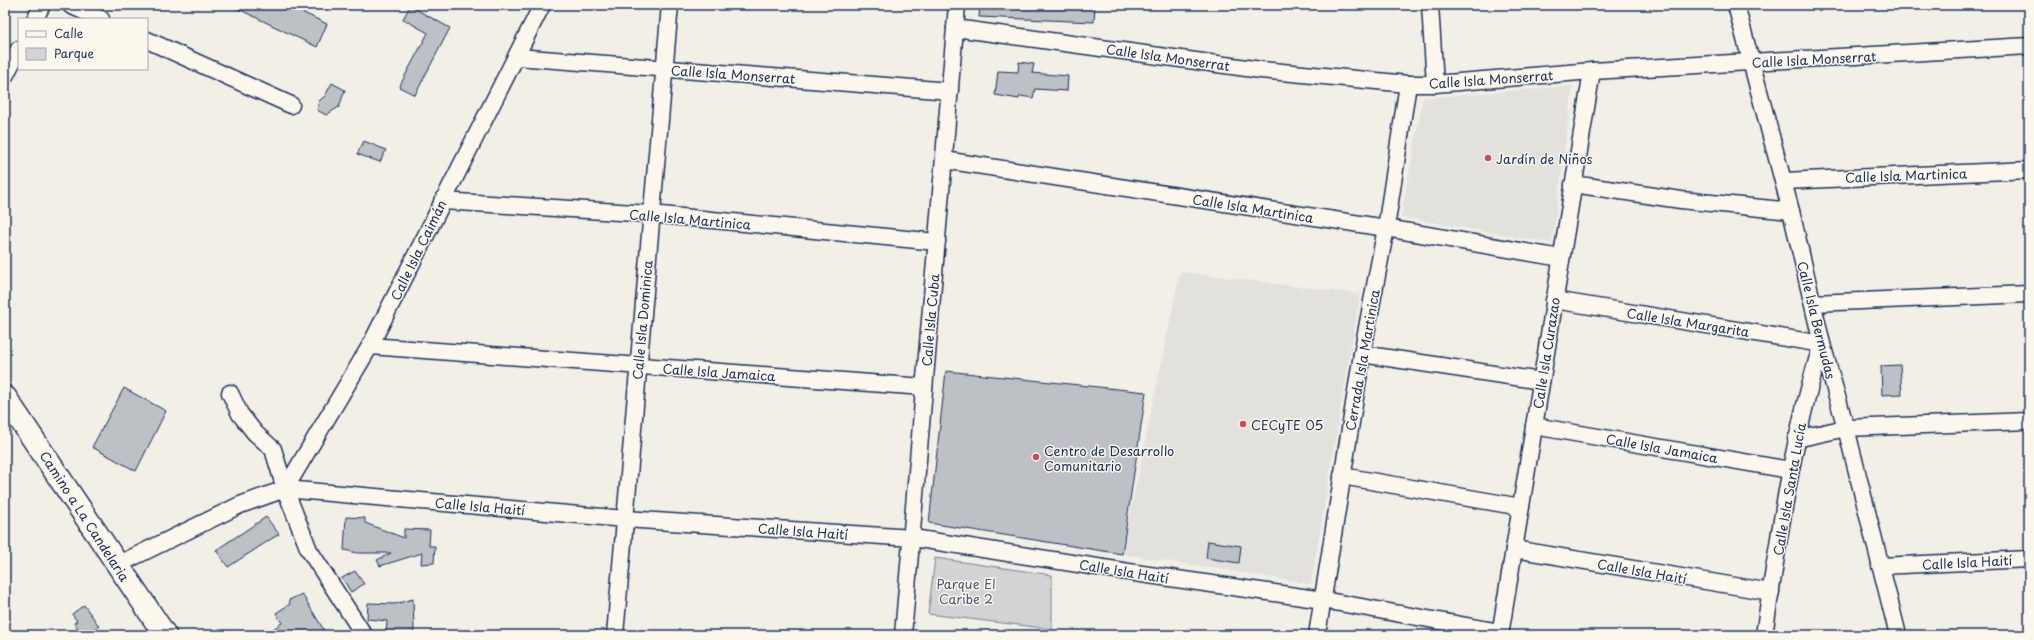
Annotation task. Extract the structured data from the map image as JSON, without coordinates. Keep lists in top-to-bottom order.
{
  "streets": {
    "street": [
      "Calle Isla Monserrat",
      "Calle Isla Martinica",
      "Calle Isla Caimán",
      "Calle Isla Dominica",
      "Calle Isla Cuba",
      "Calle Isla Bermudas",
      "Calle Isla Margarita",
      "Calle Isla Curazao",
      "Cerrada Isla Martinica",
      "Calle Isla Jamaica",
      "Calle Isla Santa Lucía",
      "Calle Isla Haití",
      "Camino a La Candelaria"
    ]
  },
  "crossings": [
    ["Calle Isla Monserrat", "Calle Isla Caimán"],
    ["Calle Isla Monserrat", "Calle Isla Dominica"],
    ["Calle Isla Monserrat", "Calle Isla Cuba"],
    ["Calle Isla Monserrat", "Calle Isla Bermudas"],
    ["Calle Isla Monserrat", "Calle Isla Curazao"],
    ["Calle Isla Monserrat", "Cerrada Isla Martinica"],
    ["Calle Isla Martinica", "Calle Isla Caimán"],
    ["Calle Isla Martinica", "Calle Isla Dominica"],
    ["Calle Isla Martinica", "Calle Isla Cuba"],
    ["Calle Isla Martinica", "Calle Isla Bermudas"],
    ["Calle Isla Martinica", "Calle Isla Curazao"],
    ["Calle Isla Martinica", "Cerrada Isla Martinica"],
    ["Calle Isla Caimán", "Calle Isla Jamaica"],
    ["Calle Isla Caimán", "Calle Isla Haití"],
    ["Calle Isla Dominica", "Calle Isla Jamaica"],
    ["Calle Isla Dominica", "Calle Isla Haití"],
    ["Calle Isla Cuba", "Calle Isla Jamaica"],
    ["Calle Isla Cuba", "Calle Isla Haití"],
    ["Calle Isla Bermudas", "Calle Isla Margarita"],
    ["Calle Isla Bermudas", "Calle Isla Santa Lucía"],
    ["Calle Isla Bermudas", "Calle Isla Haití"],
    ["Calle Isla Margarita", "Calle Isla Curazao"],
    ["Calle Isla Margarita", "Calle Isla Santa Lucía"],
    ["Calle Isla Curazao", "Calle Isla Jamaica"],
    ["Calle Isla Curazao", "Calle Isla Haití"],
    ["Cerrada Isla Martinica", "Calle Isla Haití"],
    ["Calle Isla Jamaica", "Calle Isla Santa Lucía"],
    ["Calle Isla Santa Lucía", "Calle Isla Haití"],
    ["Calle Isla Haití", "Camino a La Candelaria"]
  ],
  "parks": ["Parque El Caribe 2"],
  "places": ["Jardín de Niños", "CECyTE 05", "Centro de Desarrollo Comunitario"],
  "legend": ["Calle", "Parque"]
}
